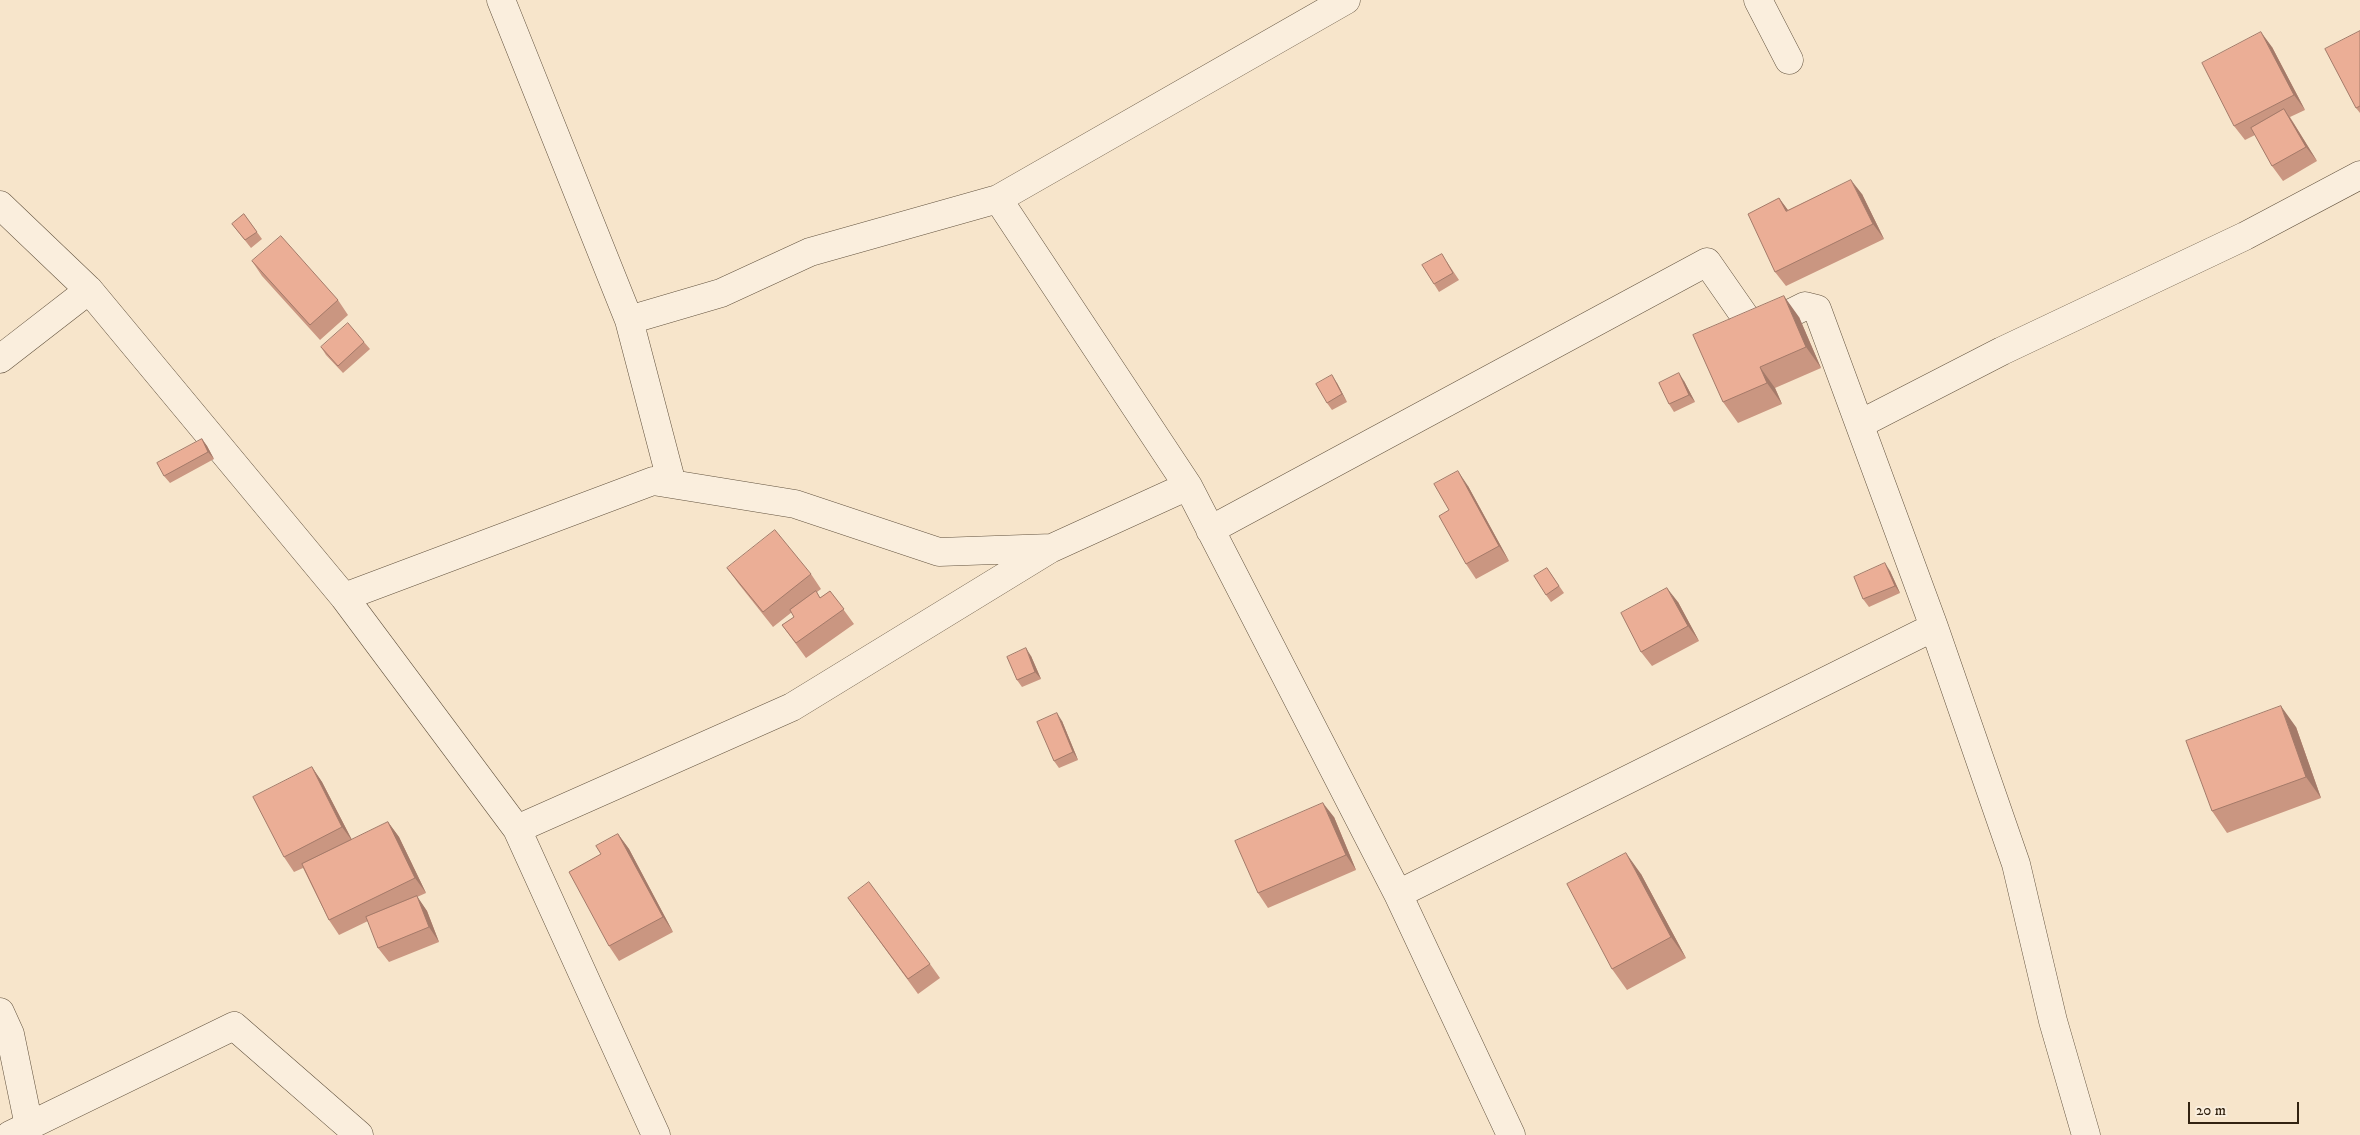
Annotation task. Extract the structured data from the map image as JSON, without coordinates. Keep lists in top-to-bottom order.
{
  "scale_bar": "20 m"
}
